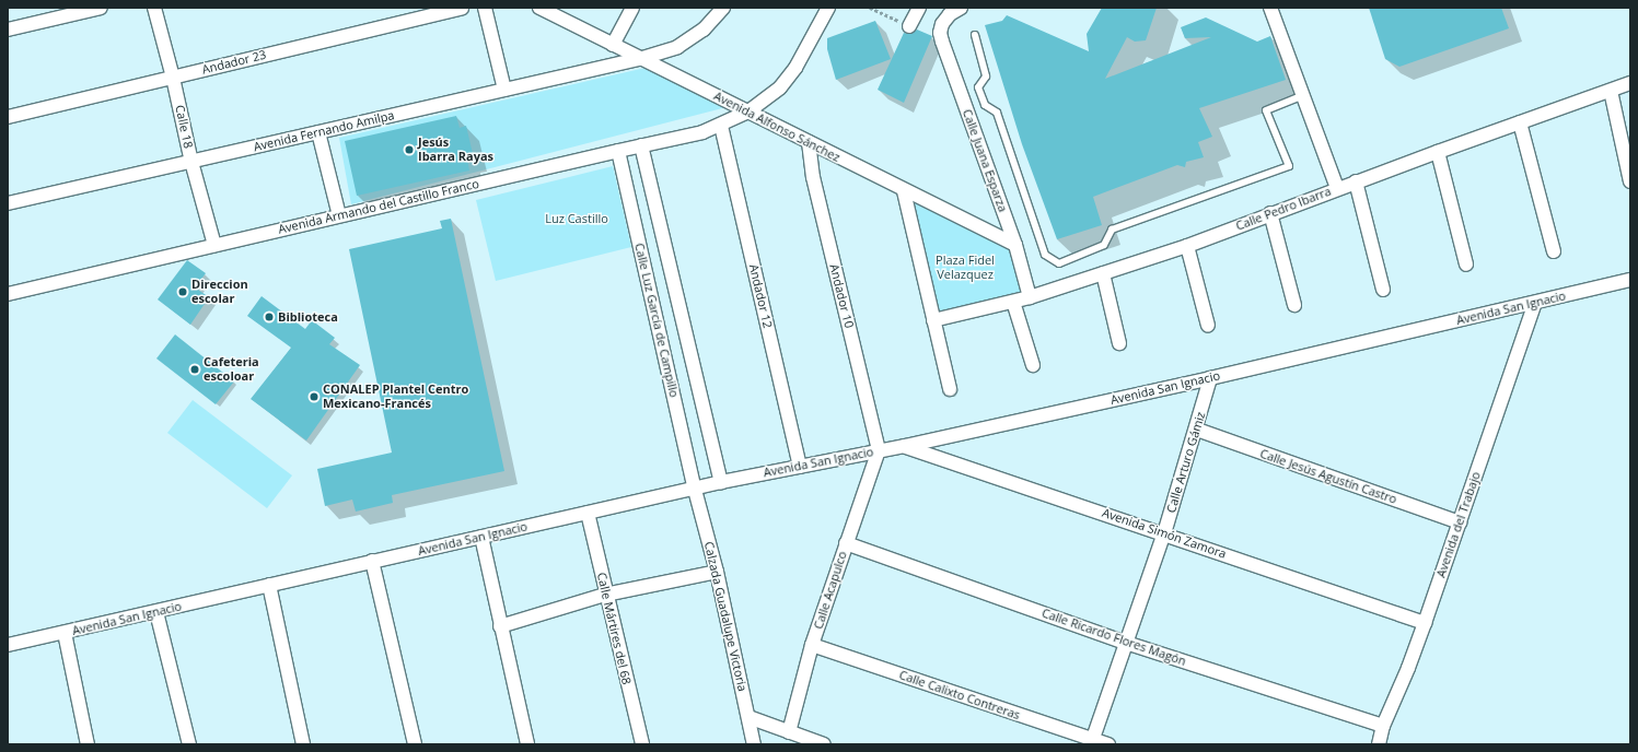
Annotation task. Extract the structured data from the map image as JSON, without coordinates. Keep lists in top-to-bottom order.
{
  "streets": {
    "street": [
      "Andador 23",
      "Calle 18",
      "Avenida Alfonso Sánchez",
      "Avenida Fernando Amilpa",
      "Calle Juana Esparza",
      "Avenida Armando del Castillo Franco",
      "Calle Pedro Ibarra",
      "Andador 12",
      "Andador 10",
      "Avenida San Ignacio",
      "Calle Luz García de Campillo",
      "Calle Arturo Gámiz",
      "Calle Jesús Agustín Castro",
      "Avenida del Trabajo",
      "Avenida Simón Zamora",
      "Calle Acapulco",
      "Calzada Guadalupe Victoria",
      "Calle Mártires del 68",
      "Calle Ricardo Flores Magón",
      "Calle Calixto Contreras"
    ]
  },
  "crossings": [
    ["Andador 23", "Calle 18"],
    ["Calle 18", "Avenida Fernando Amilpa"],
    ["Calle 18", "Avenida Armando del Castillo Franco"],
    ["Avenida Alfonso Sánchez", "Avenida Fernando Amilpa"],
    ["Avenida Alfonso Sánchez", "Calle Juana Esparza"],
    ["Avenida Alfonso Sánchez", "Avenida Armando del Castillo Franco"],
    ["Avenida Alfonso Sánchez", "Andador 10"],
    ["Calle Juana Esparza", "Calle Pedro Ibarra"],
    ["Avenida Armando del Castillo Franco", "Andador 12"],
    ["Avenida Armando del Castillo Franco", "Calle Luz García de Campillo"],
    ["Andador 12", "Avenida San Ignacio"],
    ["Andador 10", "Avenida San Ignacio"],
    ["Andador 10", "Calle Acapulco"],
    ["Avenida San Ignacio", "Calle Luz García de Campillo"],
    ["Avenida San Ignacio", "Calle Arturo Gámiz"],
    ["Avenida San Ignacio", "Avenida del Trabajo"],
    ["Avenida San Ignacio", "Avenida Simón Zamora"],
    ["Avenida San Ignacio", "Calle Acapulco"],
    ["Avenida San Ignacio", "Calzada Guadalupe Victoria"],
    ["Avenida San Ignacio", "Calle Mártires del 68"],
    ["Calle Luz García de Campillo", "Calzada Guadalupe Victoria"],
    ["Calle Arturo Gámiz", "Calle Jesús Agustín Castro"],
    ["Calle Arturo Gámiz", "Avenida Simón Zamora"],
    ["Calle Arturo Gámiz", "Calle Ricardo Flores Magón"],
    ["Calle Arturo Gámiz", "Calle Calixto Contreras"],
    ["Calle Jesús Agustín Castro", "Avenida del Trabajo"],
    ["Avenida del Trabajo", "Avenida Simón Zamora"],
    ["Avenida del Trabajo", "Calle Ricardo Flores Magón"],
    ["Calle Acapulco", "Calle Ricardo Flores Magón"],
    ["Calle Acapulco", "Calle Calixto Contreras"]
  ],
  "parks": ["Luz Castillo", "Plaza Fidel Velazquez"],
  "places": [
    "Jesús Ibarra Rayas",
    "Direccion escolar",
    "Biblioteca",
    "Cafeteria escoloar",
    "CONALEP Plantel Centro Mexicano-Francés"
  ]
}
